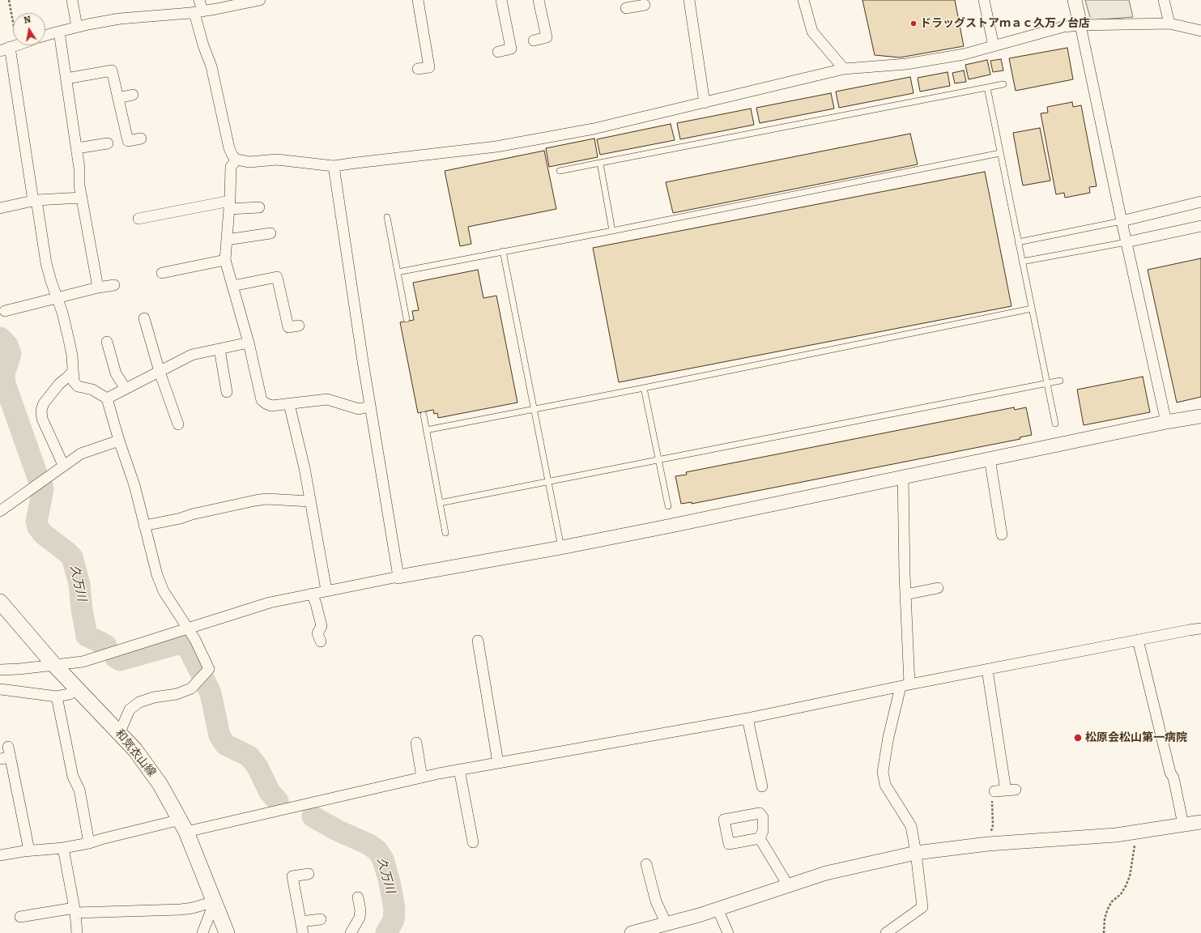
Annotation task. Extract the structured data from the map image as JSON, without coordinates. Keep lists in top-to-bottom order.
{
  "streets": {
    "main road": ["和気衣山線"]
  },
  "water": ["久万川"],
  "places": ["ドラッグストアｍａｃ久万ノ台店", "松原会松山第一病院"],
  "north": "top"
}
